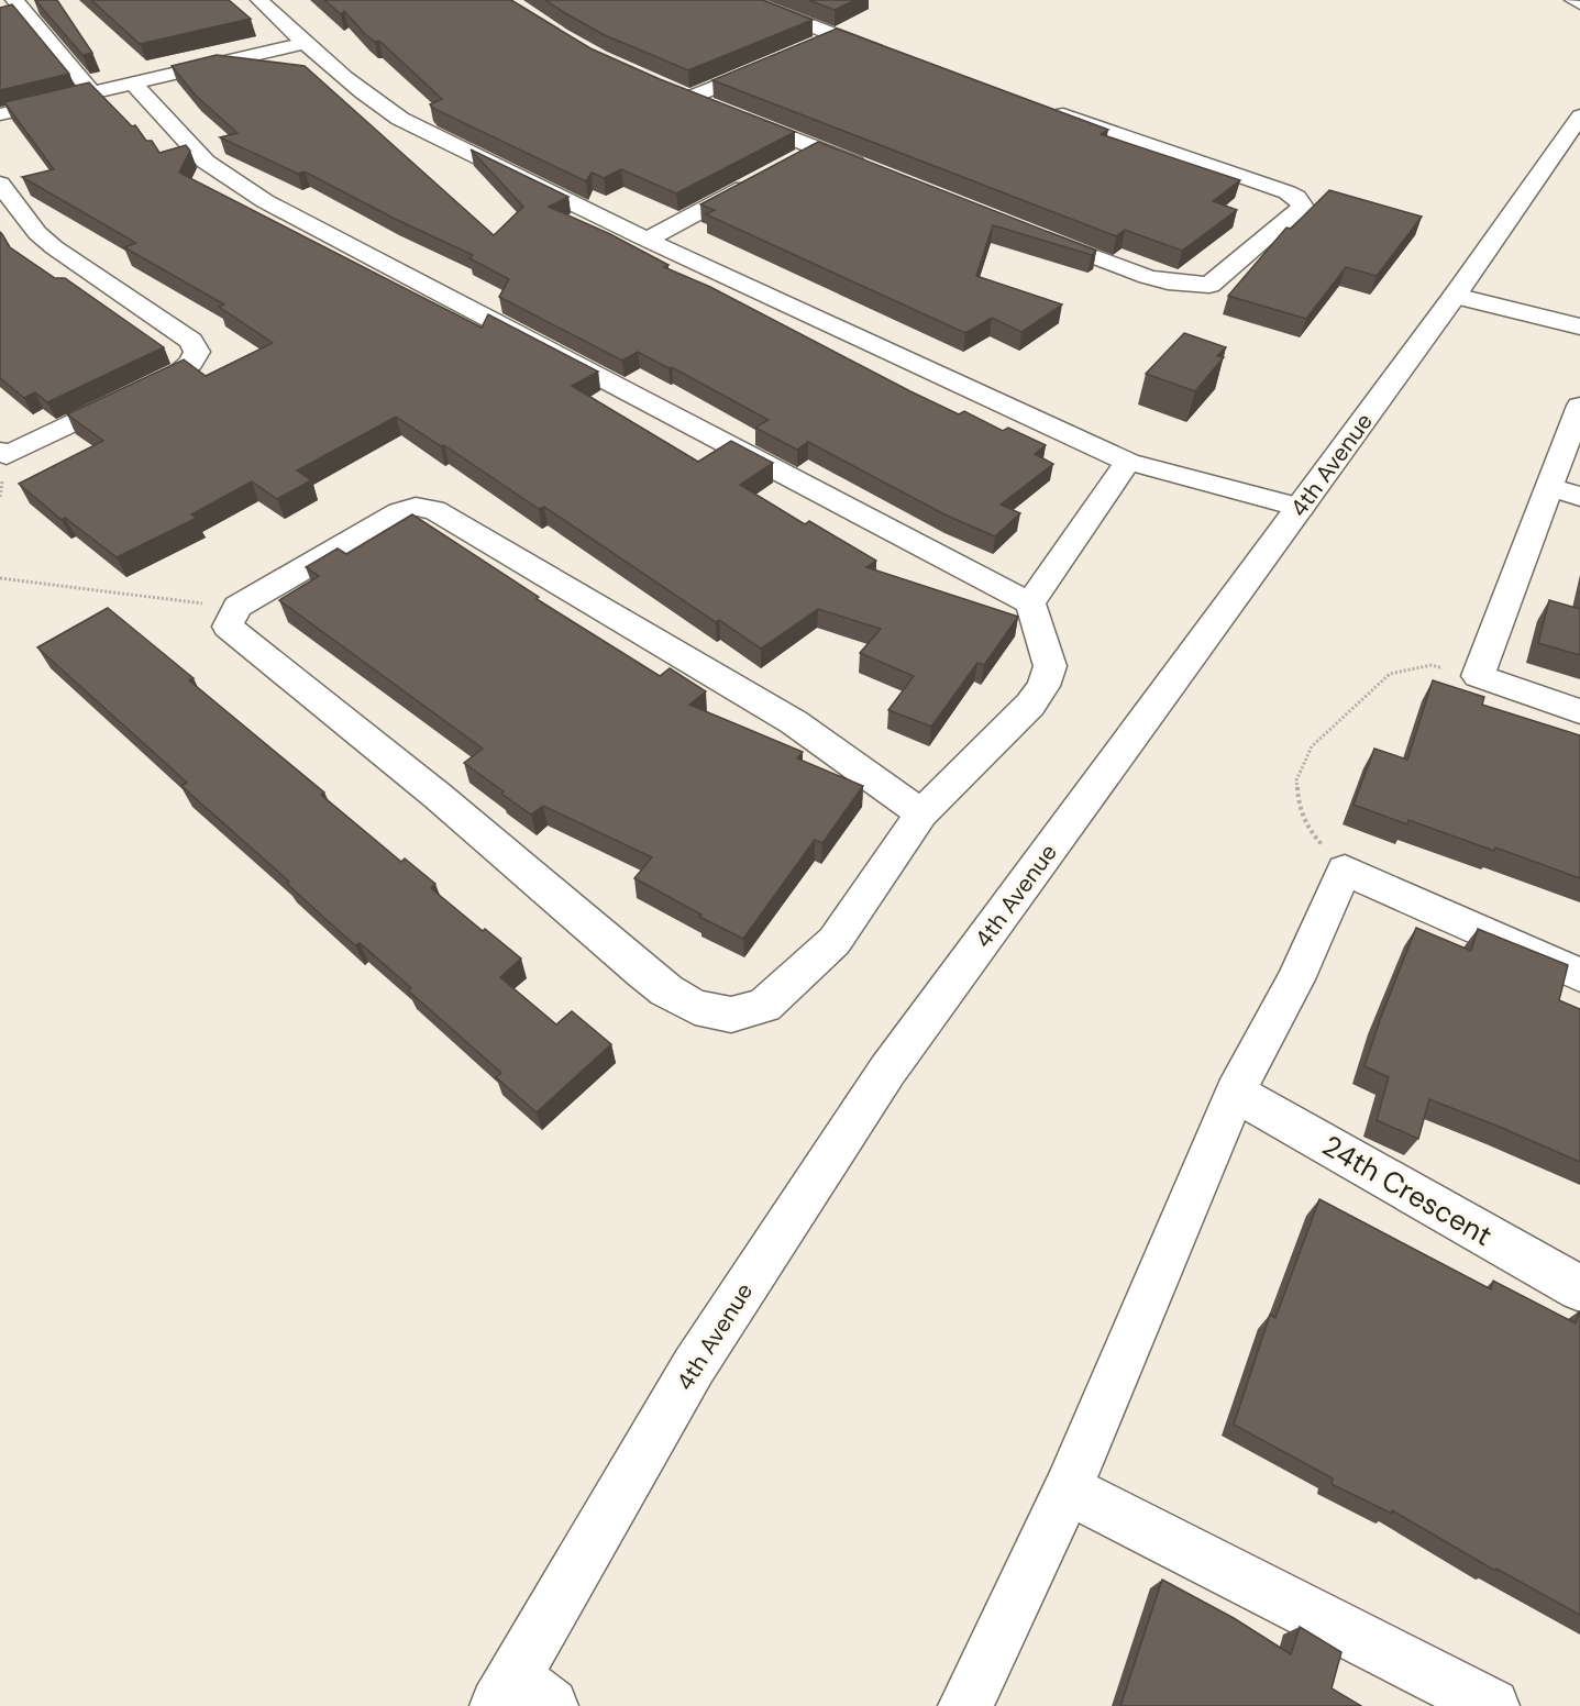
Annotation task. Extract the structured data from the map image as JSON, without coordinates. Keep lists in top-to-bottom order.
{
  "streets": {
    "street": ["4th Avenue", "24th Crescent"]
  }
}
